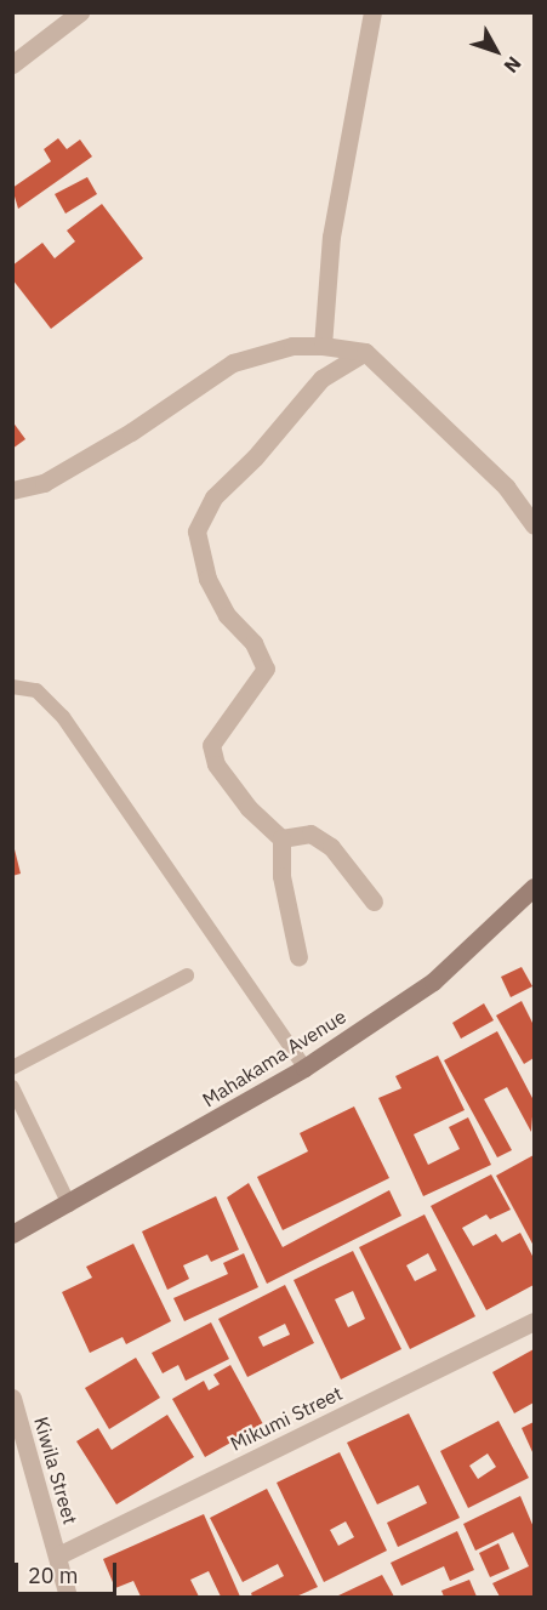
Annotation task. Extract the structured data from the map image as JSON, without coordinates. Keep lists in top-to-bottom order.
{
  "streets": {
    "street": ["Mahakama Avenue", "Mikumi Street", "Kiwila Street"]
  },
  "crossings": [
    ["Mikumi Street", "Kiwila Street"]
  ],
  "scale_bar": "20 m",
  "north": "bottom right"
}
